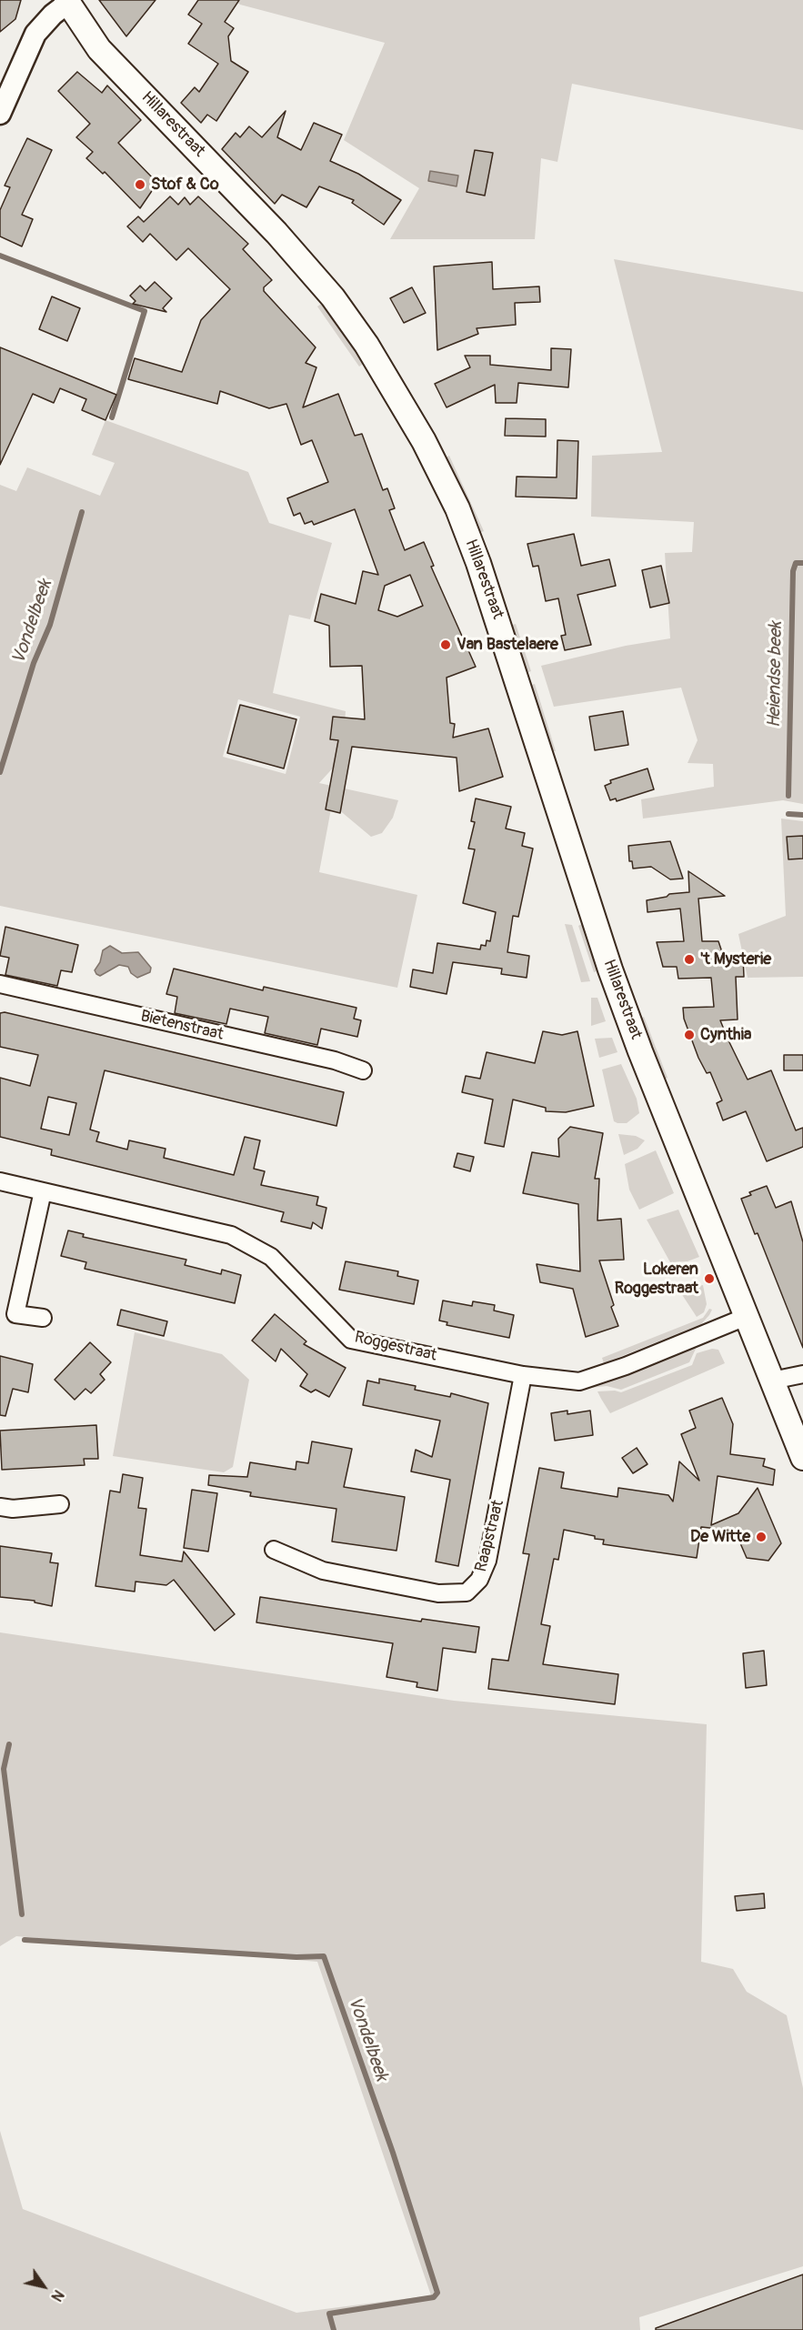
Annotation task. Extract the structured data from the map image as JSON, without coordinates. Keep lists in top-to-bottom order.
{
  "streets": {
    "main road": ["Hillarestraat"],
    "street": ["Bietenstraat", "Roggestraat", "Raapstraat"]
  },
  "crossings": [
    ["Hillarestraat", "Roggestraat"],
    ["Roggestraat", "Raapstraat"]
  ],
  "water": ["Vondelbeek", "Heiendse beek"],
  "places": [
    "Stof & Co",
    "Van Bastelaere",
    "'t Mysterie",
    "Cynthia",
    "Lokeren Roggestraat",
    "De Witte"
  ],
  "north": "bottom right"
}
